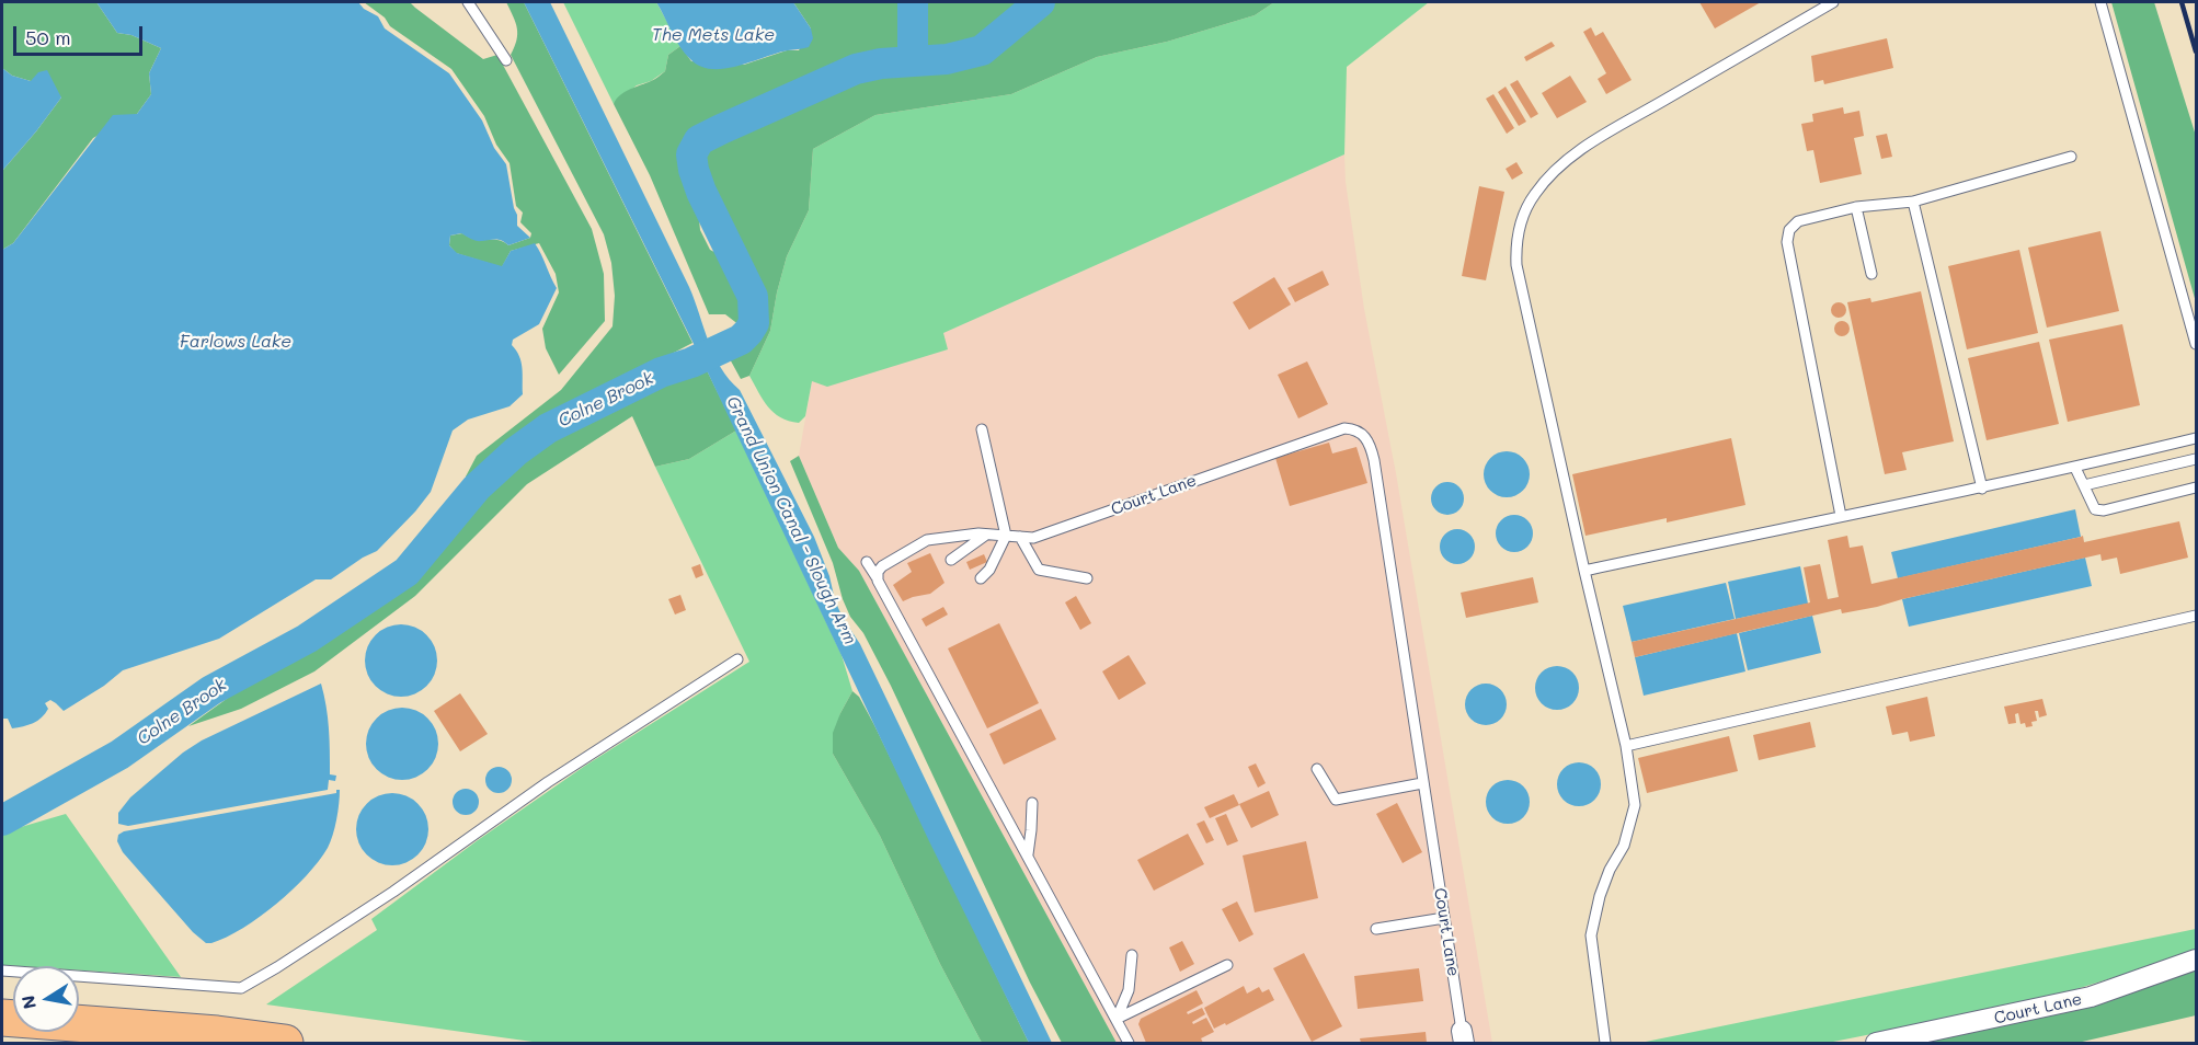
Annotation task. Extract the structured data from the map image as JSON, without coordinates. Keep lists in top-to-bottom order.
{
  "streets": {
    "street": ["Court Lane"]
  },
  "water": [
    "The Mets Lake",
    "Farlows Lake",
    "Colne Brook",
    "Grand Union Canal - Slough Arm"
  ],
  "scale_bar": "50 m",
  "north": "left"
}
